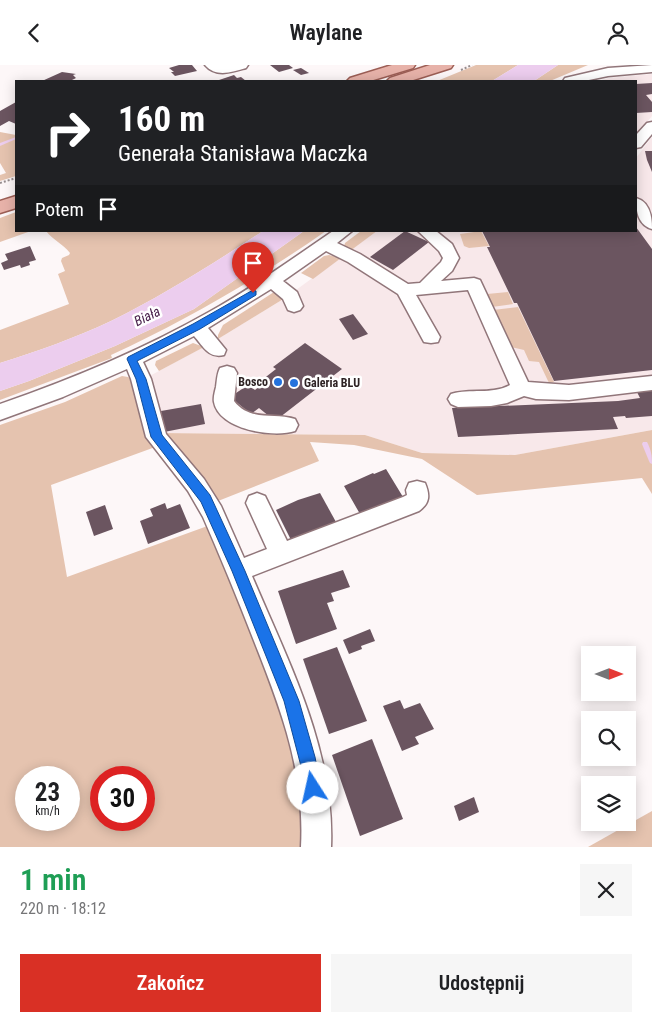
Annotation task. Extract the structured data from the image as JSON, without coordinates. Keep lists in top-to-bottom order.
{
  "water": ["Biała"],
  "places": ["Bosco", "Galeria BLU"],
  "north": "right",
  "page": {
    "header": "Waylane",
    "turn": ["160 m", "Generała Stanisława Maczka"],
    "then": "Potem",
    "speed": "23 km/h",
    "limit": "30",
    "heading": ["1 min", "220 m · 18:12"],
    "buttons": ["Zakończ", "Udostępnij"]
  }
}
